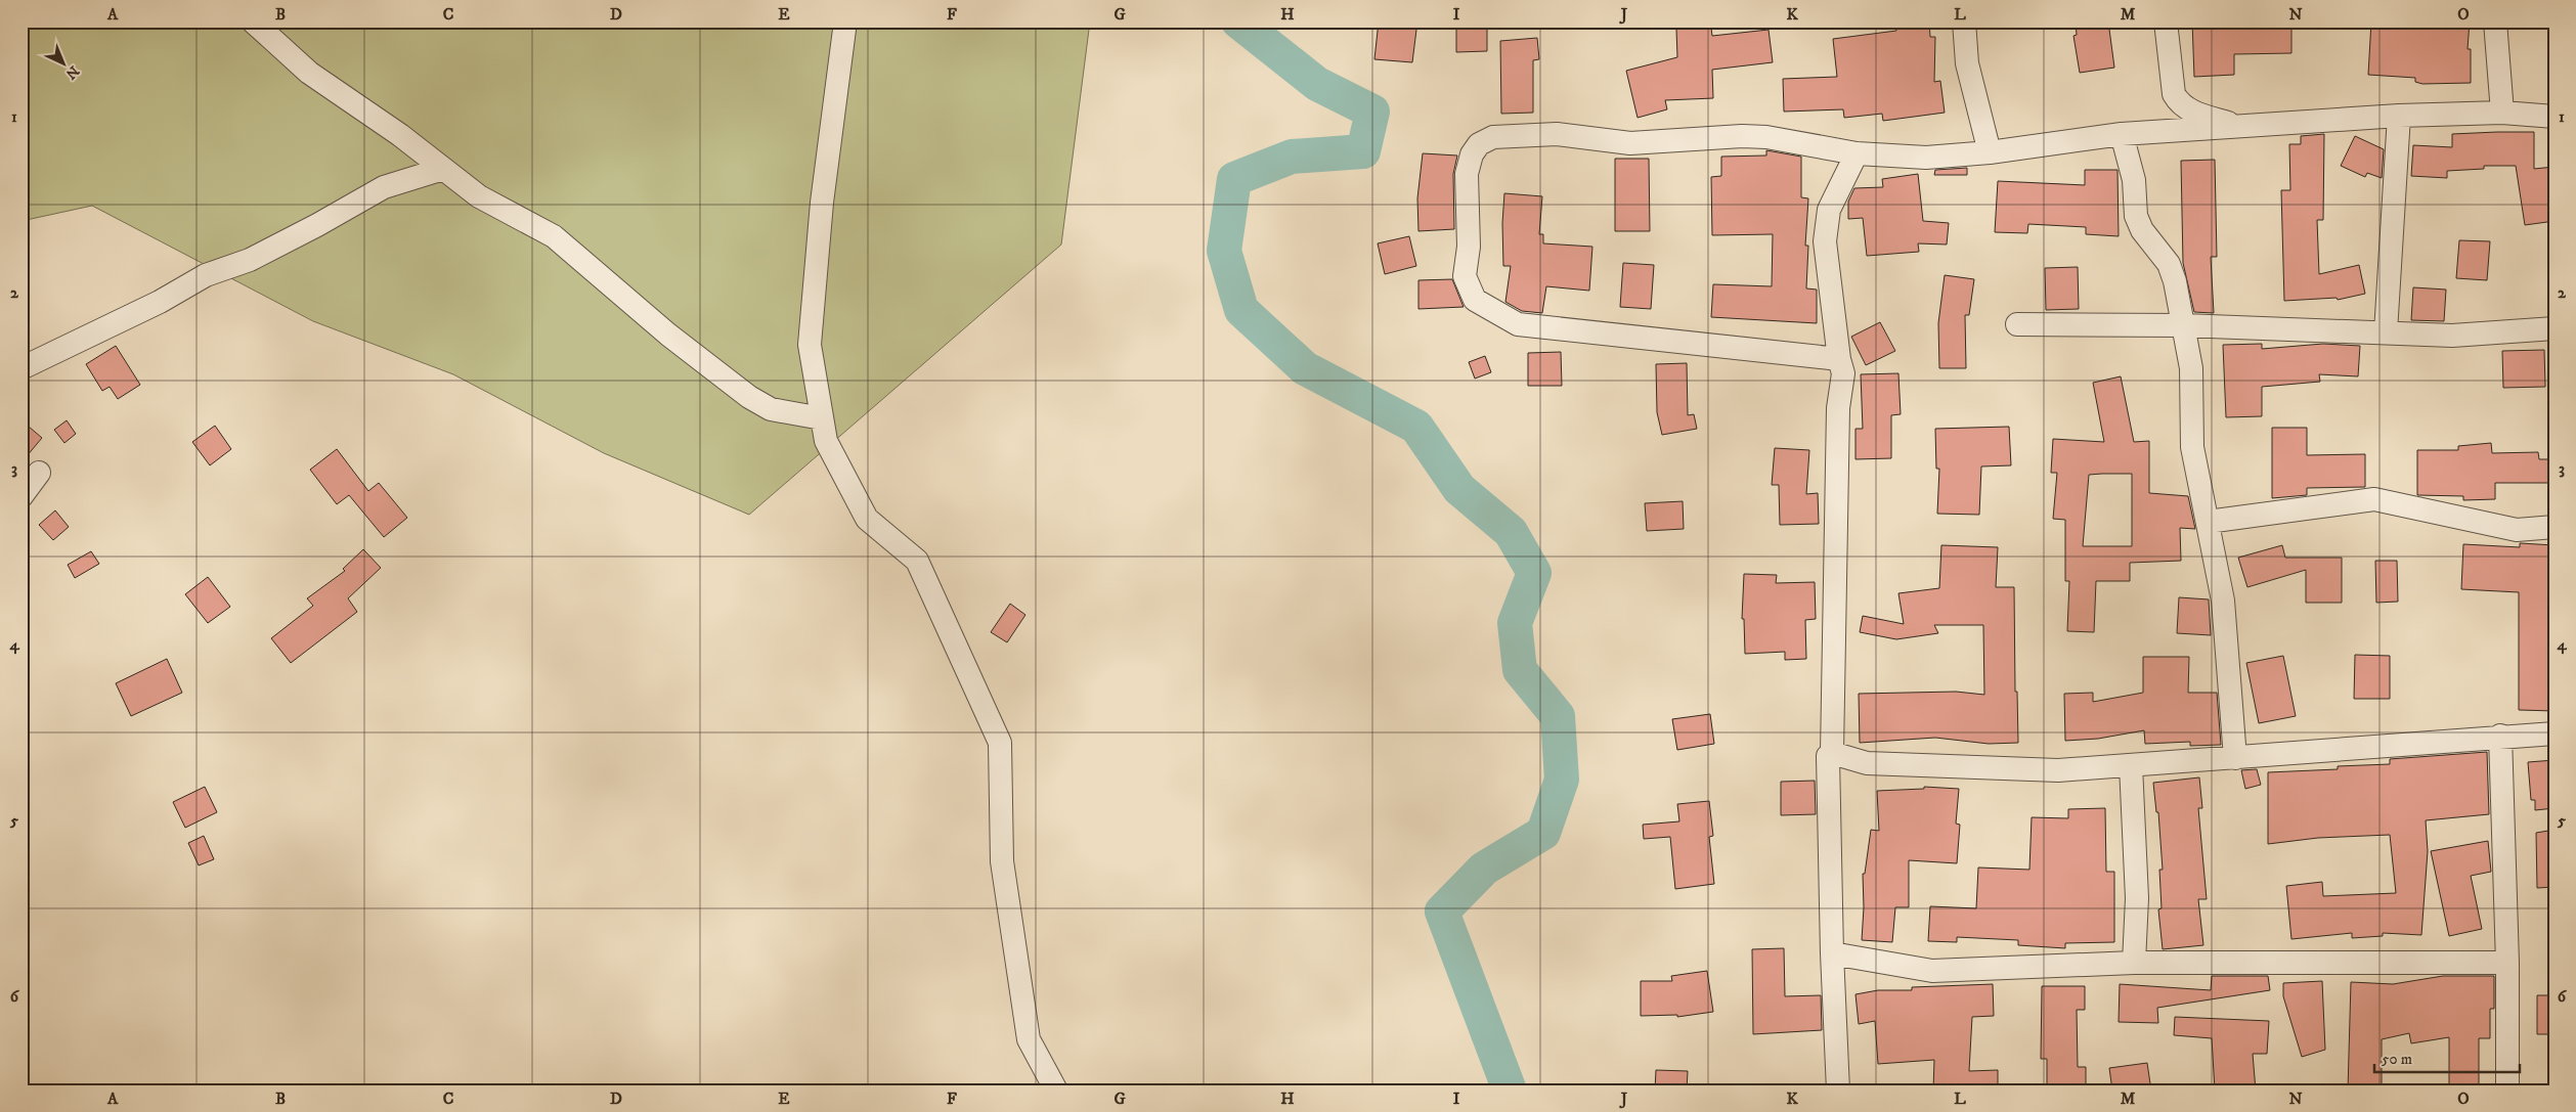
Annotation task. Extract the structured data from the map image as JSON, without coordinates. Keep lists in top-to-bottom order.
{
  "scale_bar": "50 m",
  "north": "bottom right",
  "grid": {
    "columns": [
      "A",
      "B",
      "C",
      "D",
      "E",
      "F",
      "G",
      "H",
      "I",
      "J",
      "K",
      "L",
      "M",
      "N",
      "O"
    ],
    "rows": [
      "1",
      "2",
      "3",
      "4",
      "5",
      "6"
    ]
  }
}
